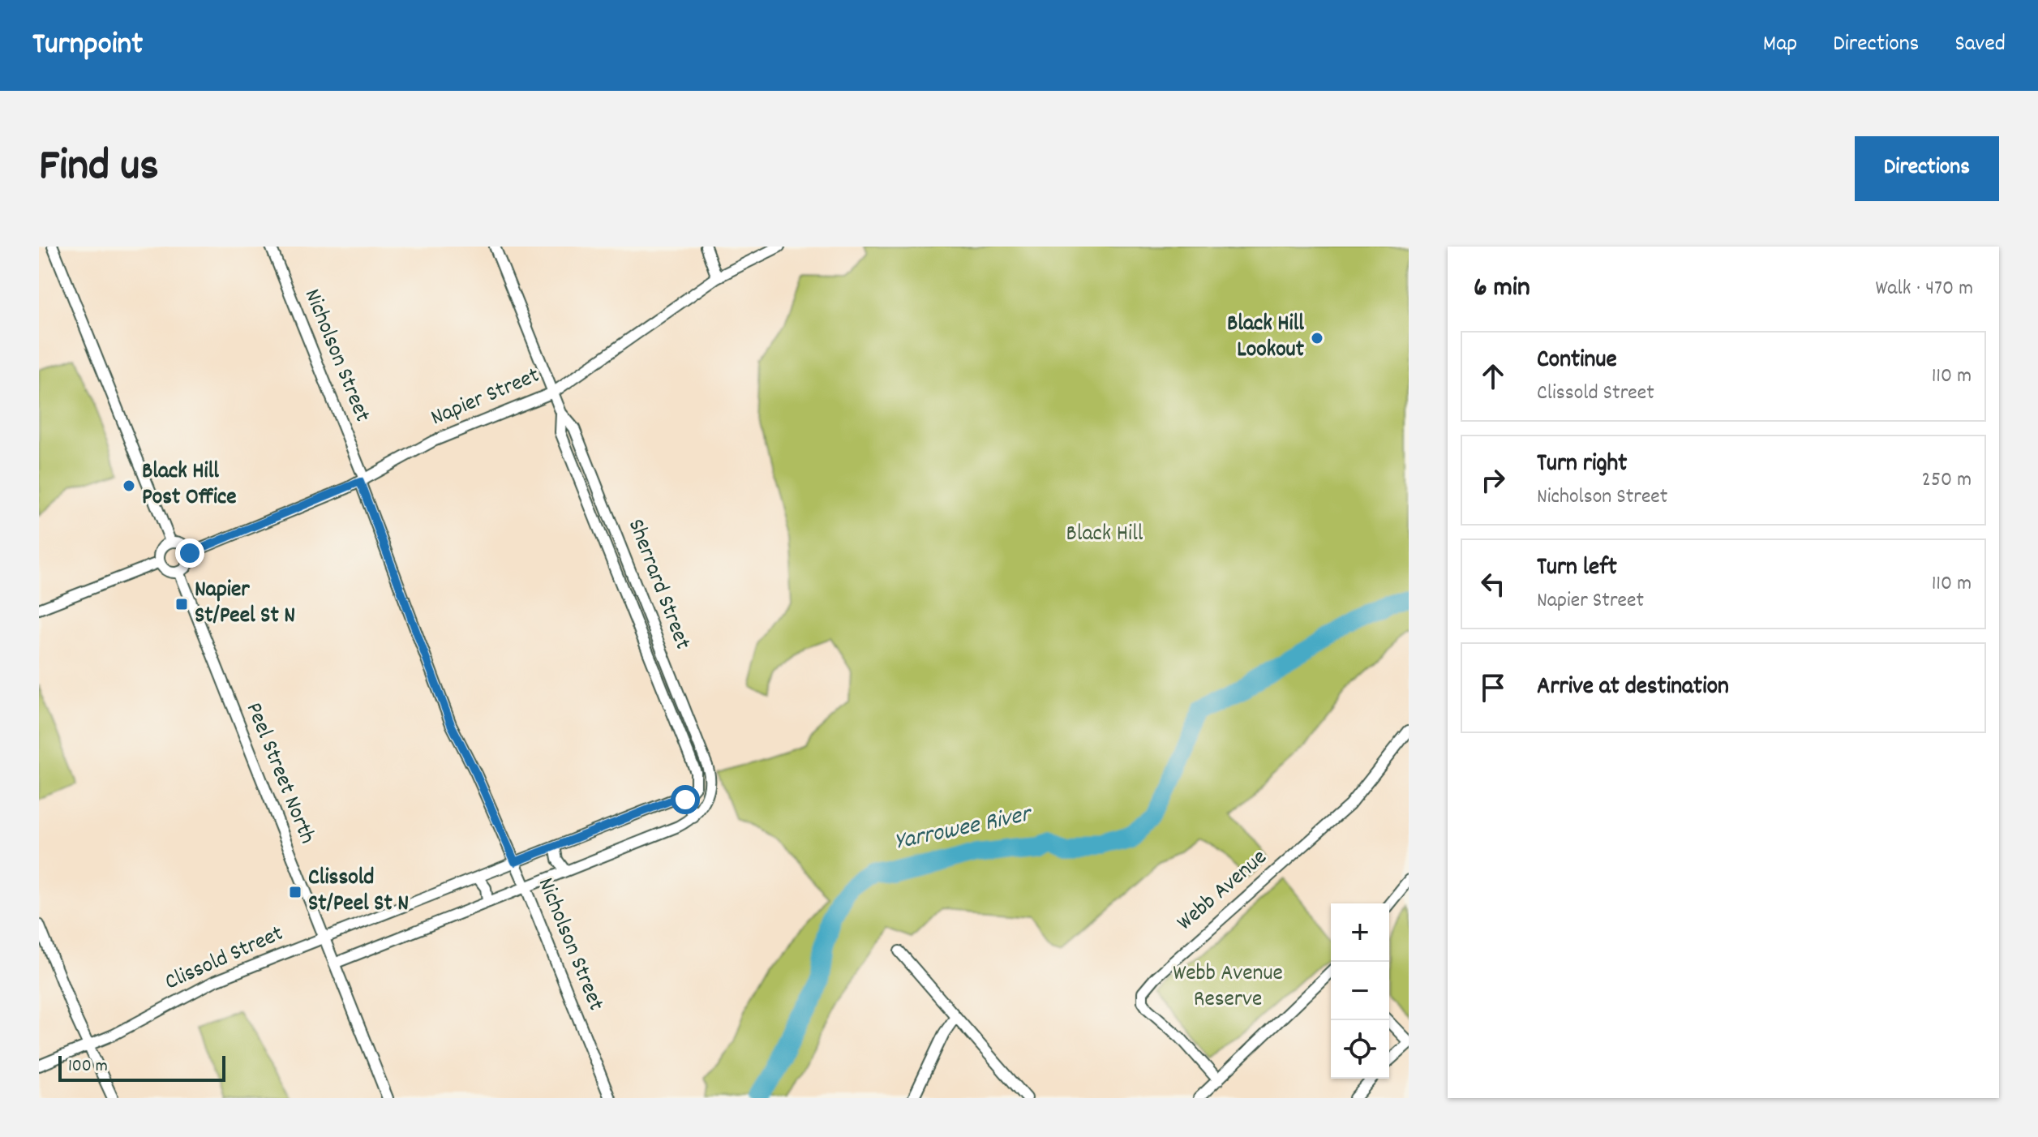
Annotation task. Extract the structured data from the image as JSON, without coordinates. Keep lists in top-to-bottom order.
{
  "streets": {
    "street": [
      "Nicholson Street",
      "Napier Street",
      "Sherrard Street",
      "Peel Street North",
      "Webb Avenue",
      "Clissold Street"
    ]
  },
  "crossings": [
    ["Nicholson Street", "Napier Street"],
    ["Nicholson Street", "Clissold Street"],
    ["Napier Street", "Sherrard Street"],
    ["Napier Street", "Peel Street North"],
    ["Sherrard Street", "Clissold Street"],
    ["Peel Street North", "Clissold Street"]
  ],
  "water": ["Yarrowee River"],
  "parks": ["Black Hill", "Webb Avenue Reserve"],
  "places": {
    "other": ["Black Hill Lookout", "Black Hill Post Office"],
    "transit": ["Napier St/Peel St N", "Clissold St/Peel St N"]
  },
  "scale_bar": "100 m",
  "page": {
    "header": "Turnpoint",
    "nav": ["Map", "Directions", "Saved"],
    "title": "Find us",
    "buttons": "Directions",
    "heading": ["6 min", "Walk · 470 m"],
    "list": [
      ["Continue", "Clissold Street", "110 m"],
      ["Turn right", "Nicholson Street", "250 m"],
      ["Turn left", "Napier Street", "110 m"],
      "Arrive at destination"
    ],
    "map_buttons": ["+", "−"],
    "scale": "100 m"
  }
}
